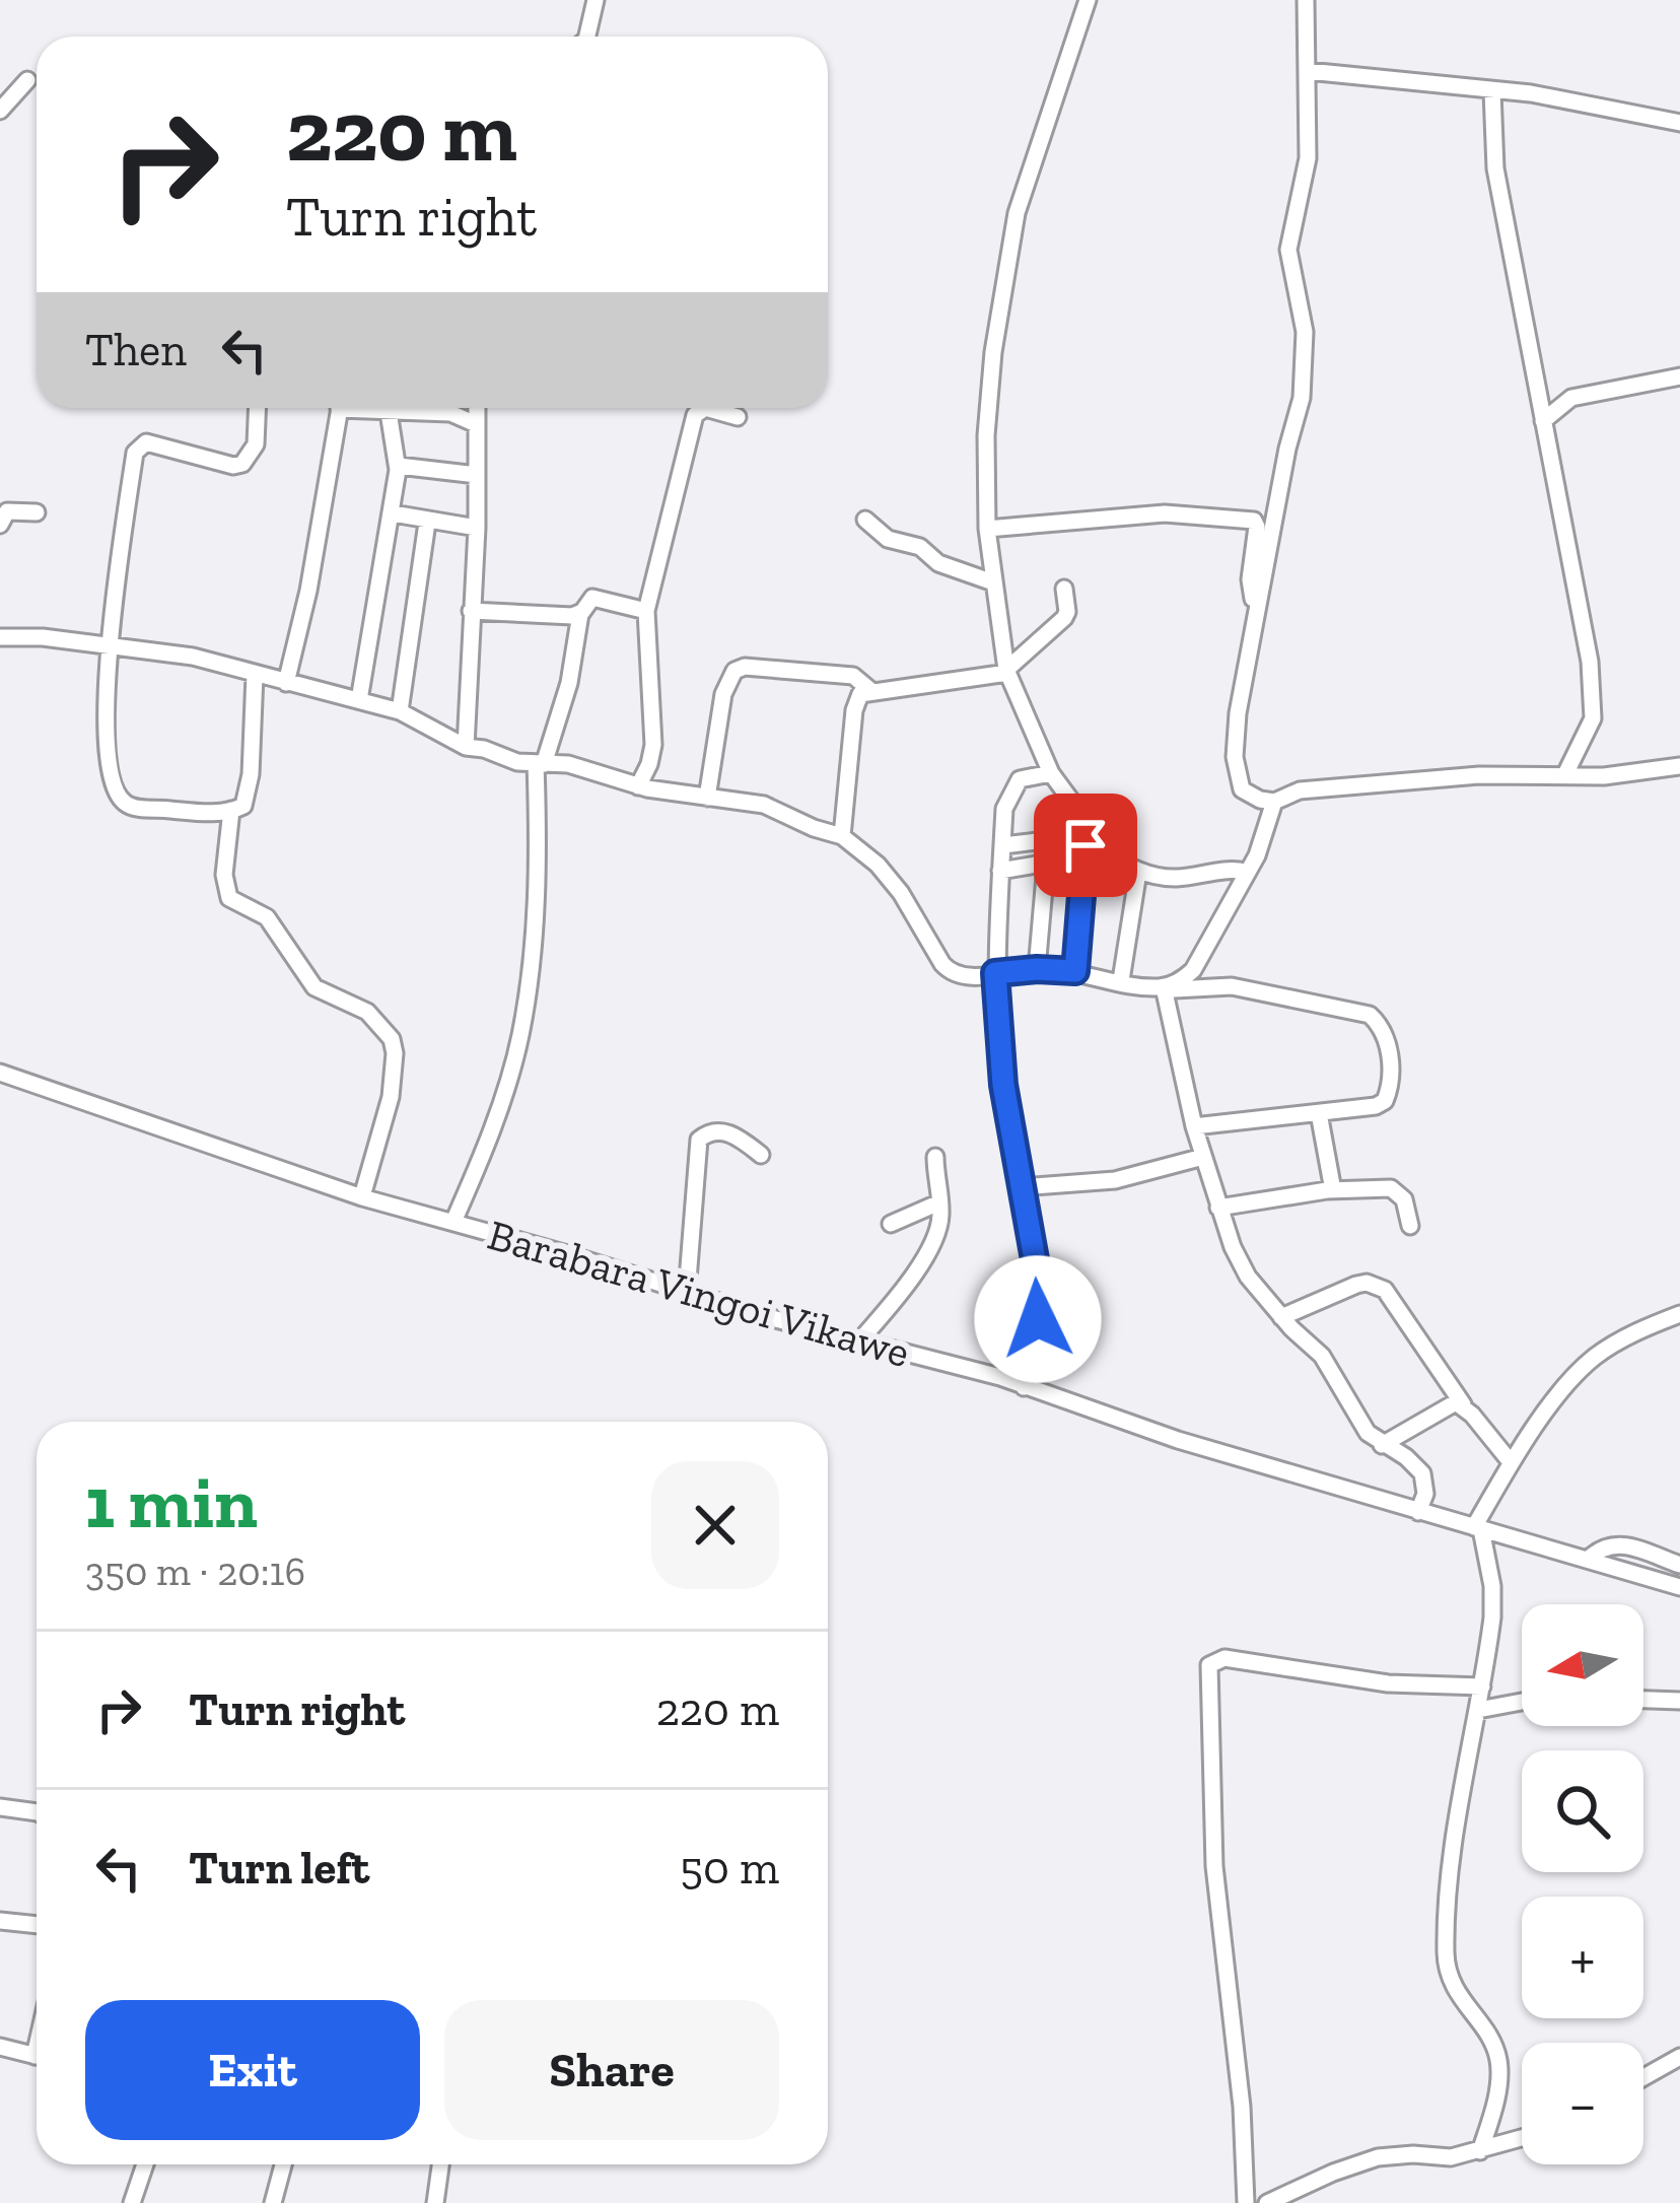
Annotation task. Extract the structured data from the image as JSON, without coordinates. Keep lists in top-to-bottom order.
{
  "streets": {
    "street": ["Barabara Vingoi Vikawe"]
  },
  "north": "left",
  "page": {
    "turn": ["220 m", "Turn right"],
    "then": "Then",
    "heading": ["1 min", "350 m · 20:16"],
    "map_buttons": ["+", "−"],
    "list": [
      {
        "name": "Turn right",
        "value": "220 m"
      },
      {
        "name": "Turn left",
        "value": "50 m"
      }
    ],
    "buttons": ["Exit", "Share"]
  }
}
